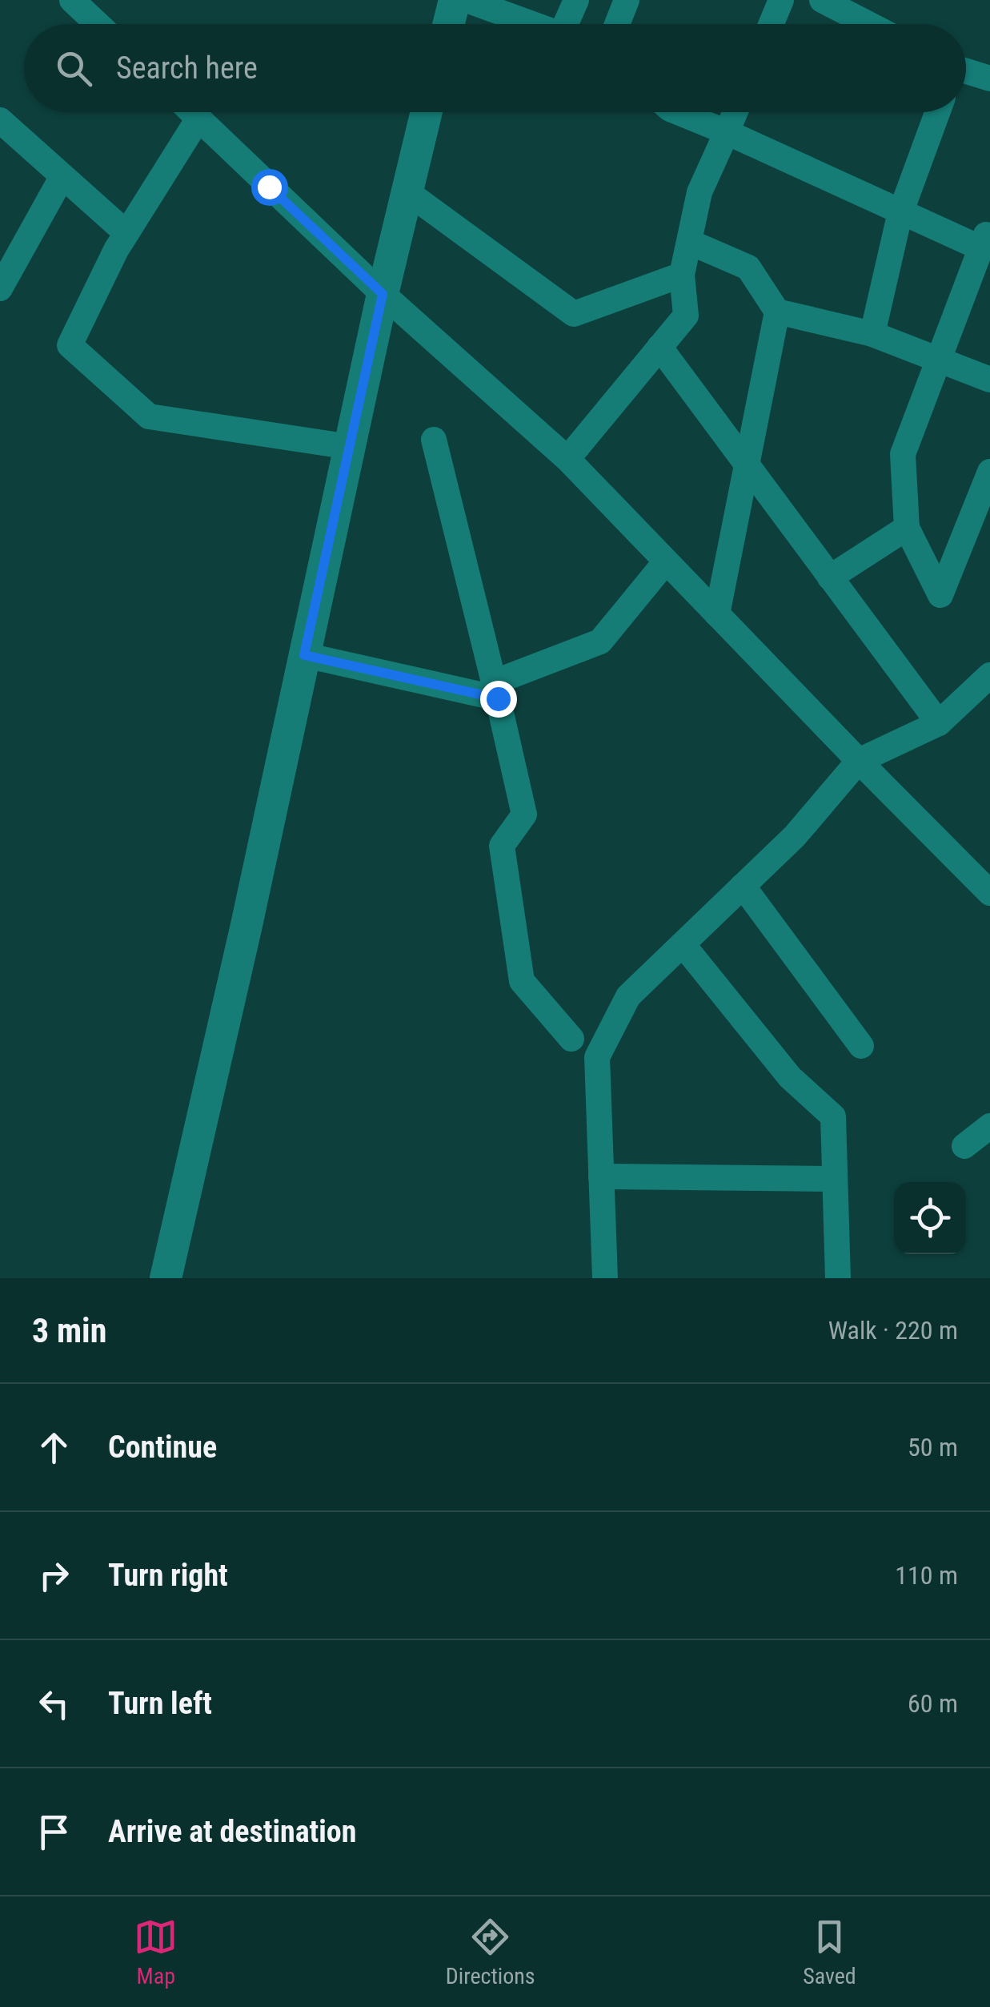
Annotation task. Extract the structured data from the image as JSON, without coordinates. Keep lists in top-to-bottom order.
{
  "page": {
    "search": "Search here",
    "heading": ["3 min", "Walk · 220 m"],
    "list": [
      ["Continue", "50 m"],
      ["Turn right", "110 m"],
      ["Turn left", "60 m"],
      "Arrive at destination"
    ],
    "nav": ["Map", "Directions", "Saved"]
  }
}
